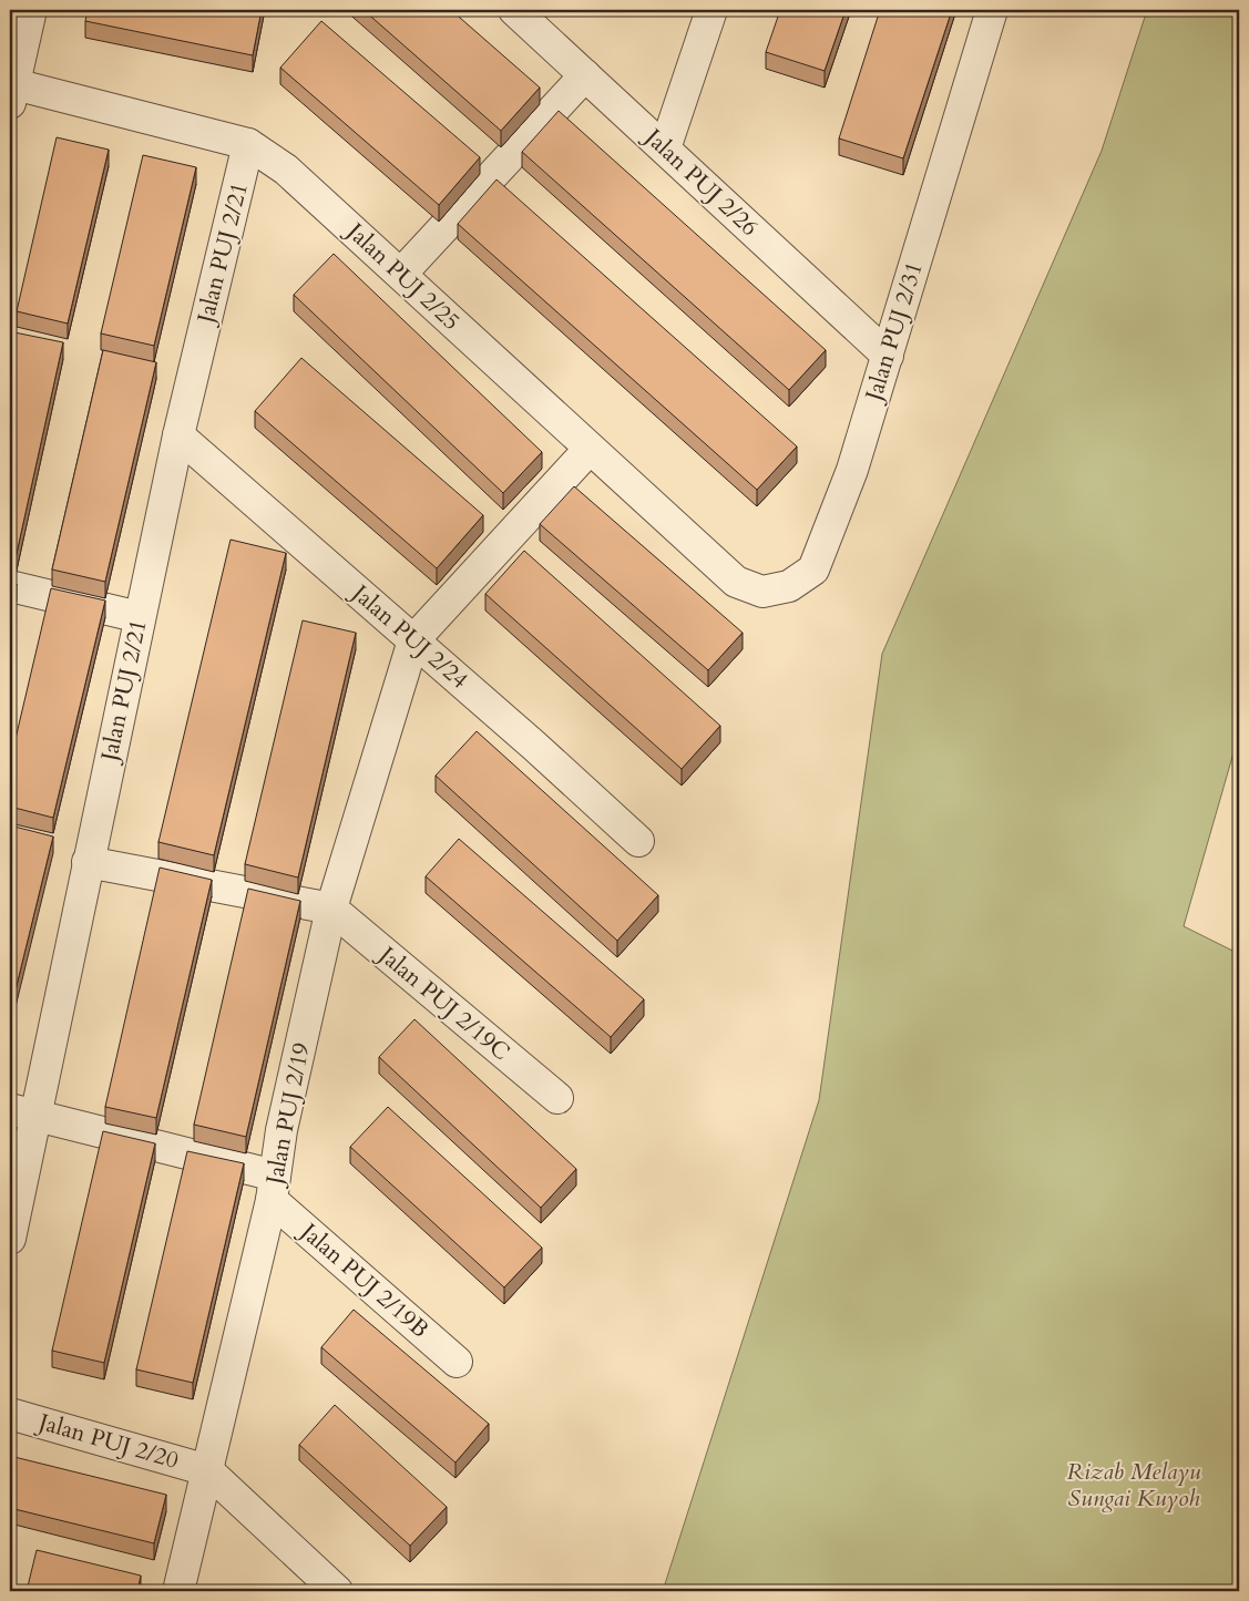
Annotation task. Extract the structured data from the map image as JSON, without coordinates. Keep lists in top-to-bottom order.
{
  "streets": {
    "street": [
      "Jalan PUJ 2/26",
      "Jalan PUJ 2/21",
      "Jalan PUJ 2/25",
      "Jalan PUJ 2/31",
      "Jalan PUJ 2/24",
      "Jalan PUJ 2/19C",
      "Jalan PUJ 2/19",
      "Jalan PUJ 2/19B",
      "Jalan PUJ 2/20"
    ]
  },
  "crossings": [
    ["Jalan PUJ 2/26", "Jalan PUJ 2/31"],
    ["Jalan PUJ 2/21", "Jalan PUJ 2/25"],
    ["Jalan PUJ 2/21", "Jalan PUJ 2/24"],
    ["Jalan PUJ 2/25", "Jalan PUJ 2/31"],
    ["Jalan PUJ 2/24", "Jalan PUJ 2/19"],
    ["Jalan PUJ 2/19C", "Jalan PUJ 2/19"],
    ["Jalan PUJ 2/19", "Jalan PUJ 2/19B"],
    ["Jalan PUJ 2/19", "Jalan PUJ 2/20"]
  ],
  "parks": ["Rizab Melayu Sungai Kuyoh"]
}
